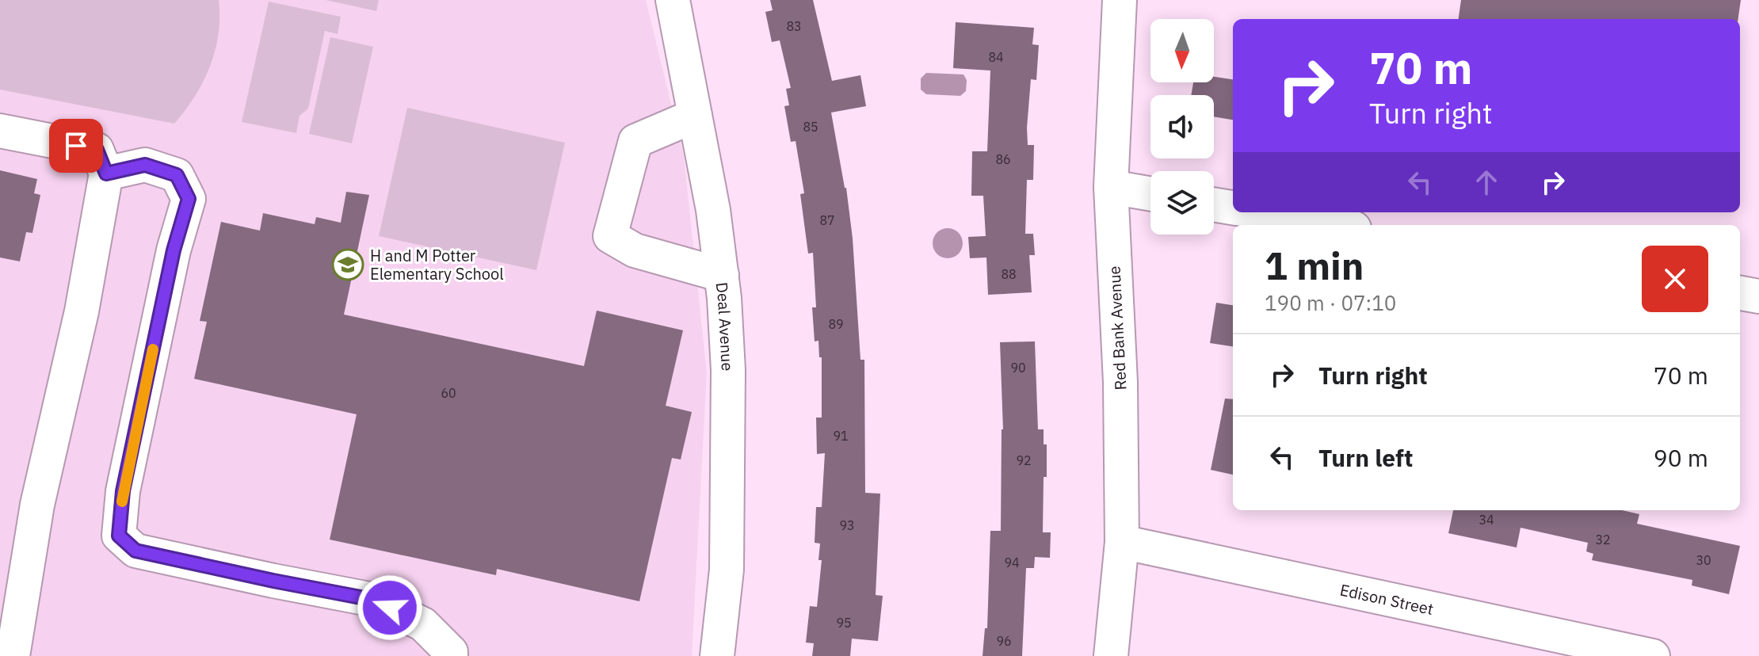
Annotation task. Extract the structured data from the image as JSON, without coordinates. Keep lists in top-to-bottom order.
{
  "streets": {
    "street": ["Deal Avenue", "Red Bank Avenue", "Edison Street"]
  },
  "crossings": [
    ["Red Bank Avenue", "Edison Street"]
  ],
  "places": {
    "school or university": ["H and M Potter Elementary School"]
  },
  "house_numbers": [
    "83",
    "84",
    "85",
    "86",
    "87",
    "88",
    "89",
    "90",
    "60",
    "91",
    "92",
    "34",
    "93",
    "32",
    "30",
    "94",
    "95",
    "96"
  ],
  "north": "bottom",
  "page": {
    "turn": ["70 m", "Turn right"],
    "heading": ["1 min", "190 m · 07:10"],
    "list": [
      {
        "name": "Turn right",
        "value": "70 m"
      },
      {
        "name": "Turn left",
        "value": "90 m"
      }
    ]
  }
}
